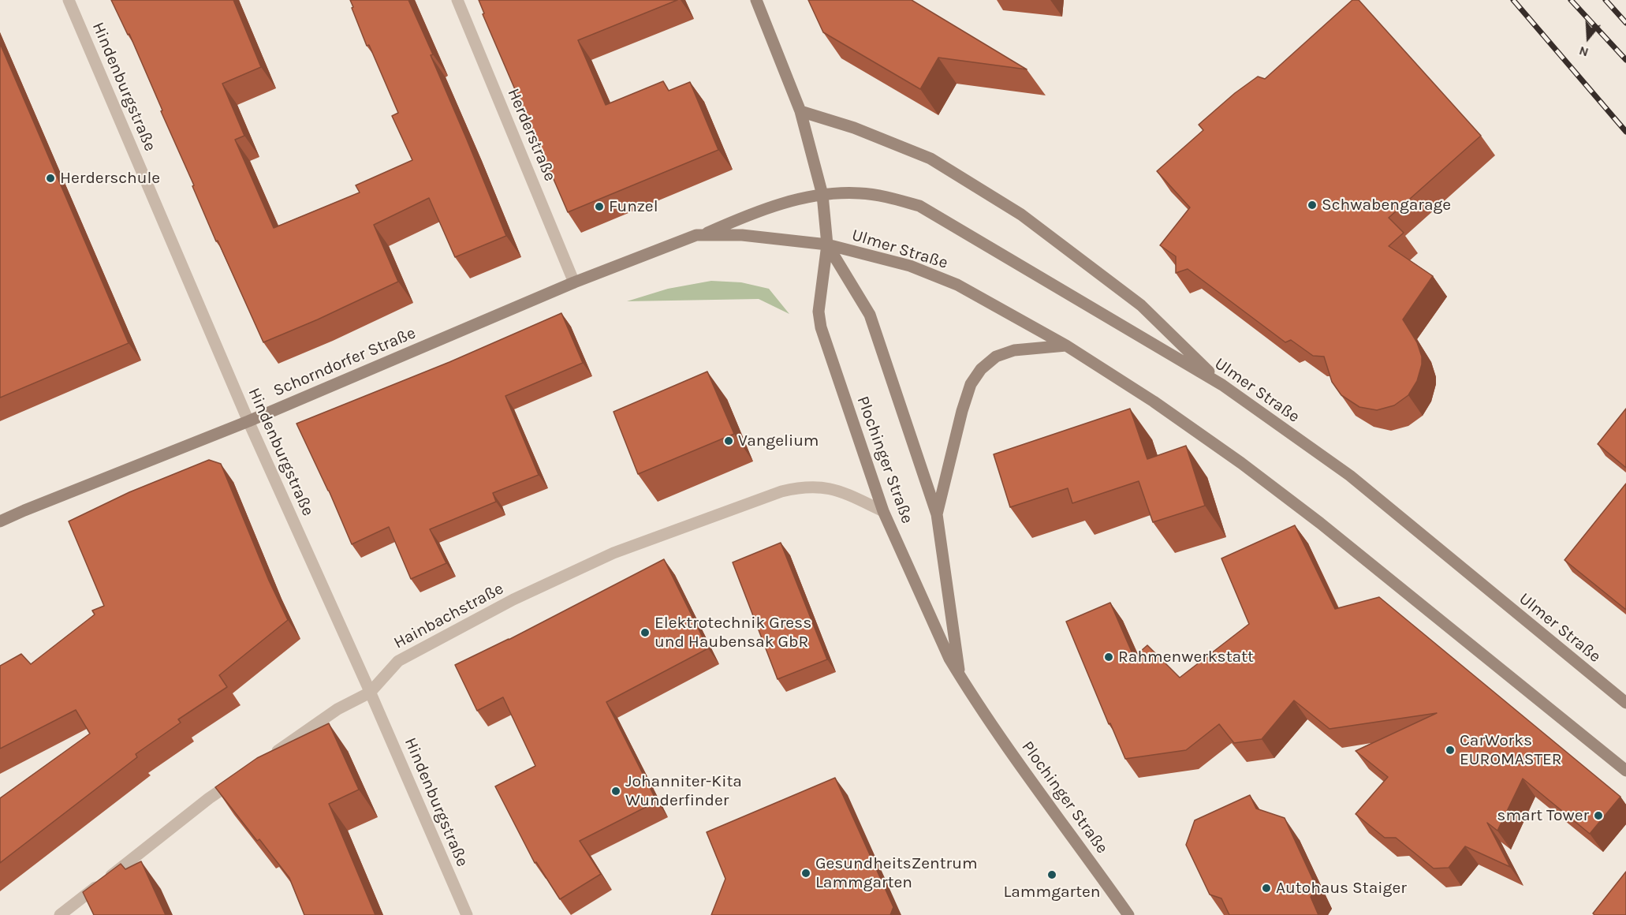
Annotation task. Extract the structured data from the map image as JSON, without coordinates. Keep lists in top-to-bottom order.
{
  "streets": {
    "main road": ["Ulmer Straße", "Schorndorfer Straße", "Plochinger Straße"],
    "street": ["Hindenburgstraße", "Herderstraße", "Hainbachstraße"]
  },
  "crossings": [
    ["Hindenburgstraße", "Schorndorfer Straße"],
    ["Hindenburgstraße", "Hainbachstraße"],
    ["Herderstraße", "Schorndorfer Straße"],
    ["Ulmer Straße", "Schorndorfer Straße"],
    ["Ulmer Straße", "Plochinger Straße"],
    ["Schorndorfer Straße", "Plochinger Straße"],
    ["Plochinger Straße", "Hainbachstraße"]
  ],
  "places": [
    "Herderschule",
    "Schwabengarage",
    "Funzel",
    "Vangelium",
    "Elektrotechnik Gress und Haubensak GbR",
    "Rahmenwerkstatt",
    "CarWorks EUROMASTER",
    "Johanniter-Kita Wunderfinder",
    "smart Tower",
    "GesundheitsZentrum Lammgarten",
    "Lammgarten",
    "Autohaus Staiger"
  ],
  "north": "bottom"
}
